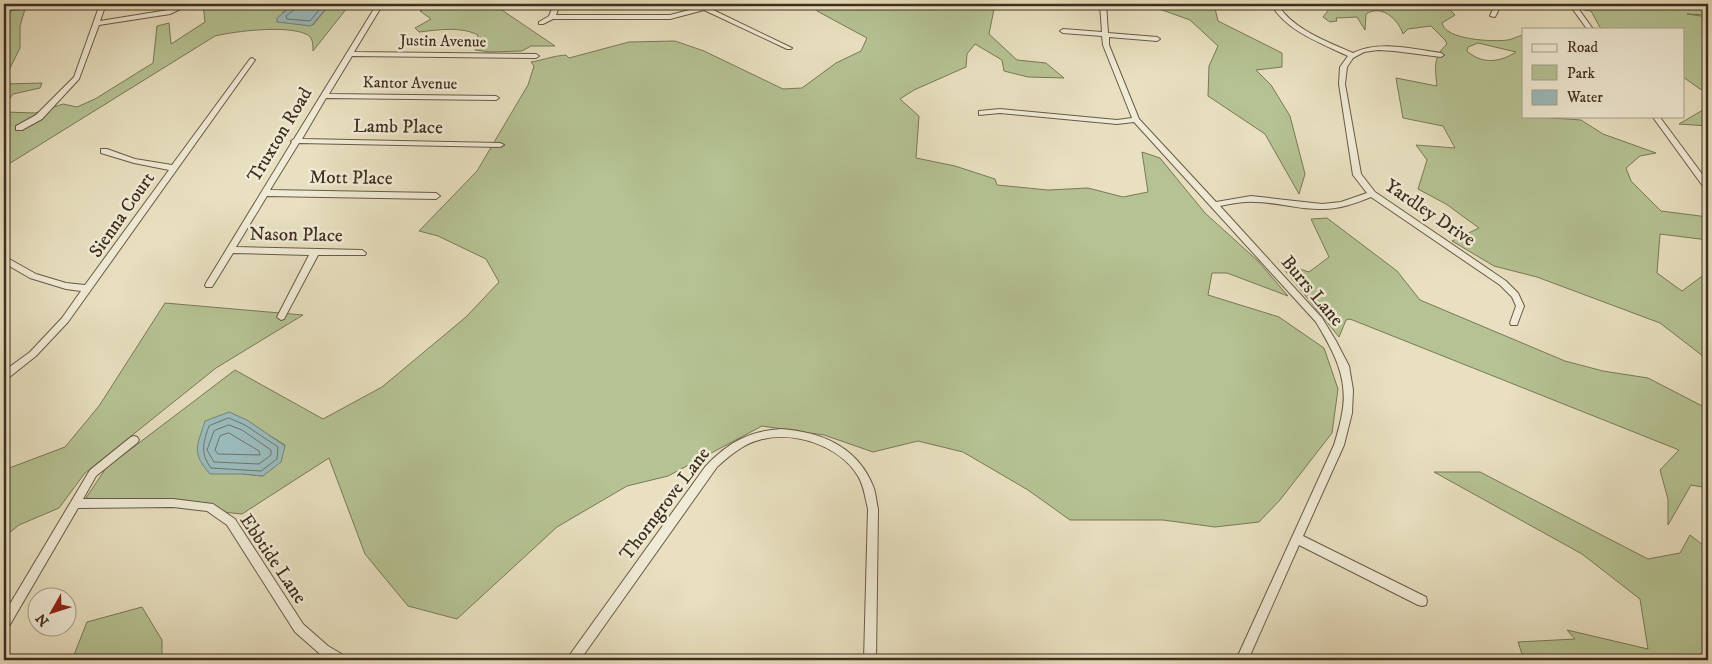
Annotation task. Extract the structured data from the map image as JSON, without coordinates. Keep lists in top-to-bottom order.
{
  "streets": {
    "street": [
      "Justin Avenue",
      "Kantor Avenue",
      "Lamb Place",
      "Truxton Road",
      "Mott Place",
      "Yardley Drive",
      "Sienna Court",
      "Nason Place",
      "Burrs Lane",
      "Thorngrove Lane",
      "Ebbtide Lane"
    ]
  },
  "crossings": [
    ["Justin Avenue", "Truxton Road"],
    ["Kantor Avenue", "Truxton Road"],
    ["Lamb Place", "Truxton Road"],
    ["Truxton Road", "Mott Place"],
    ["Truxton Road", "Nason Place"]
  ],
  "legend": ["Road", "Park", "Water"],
  "north": "bottom left"
}
